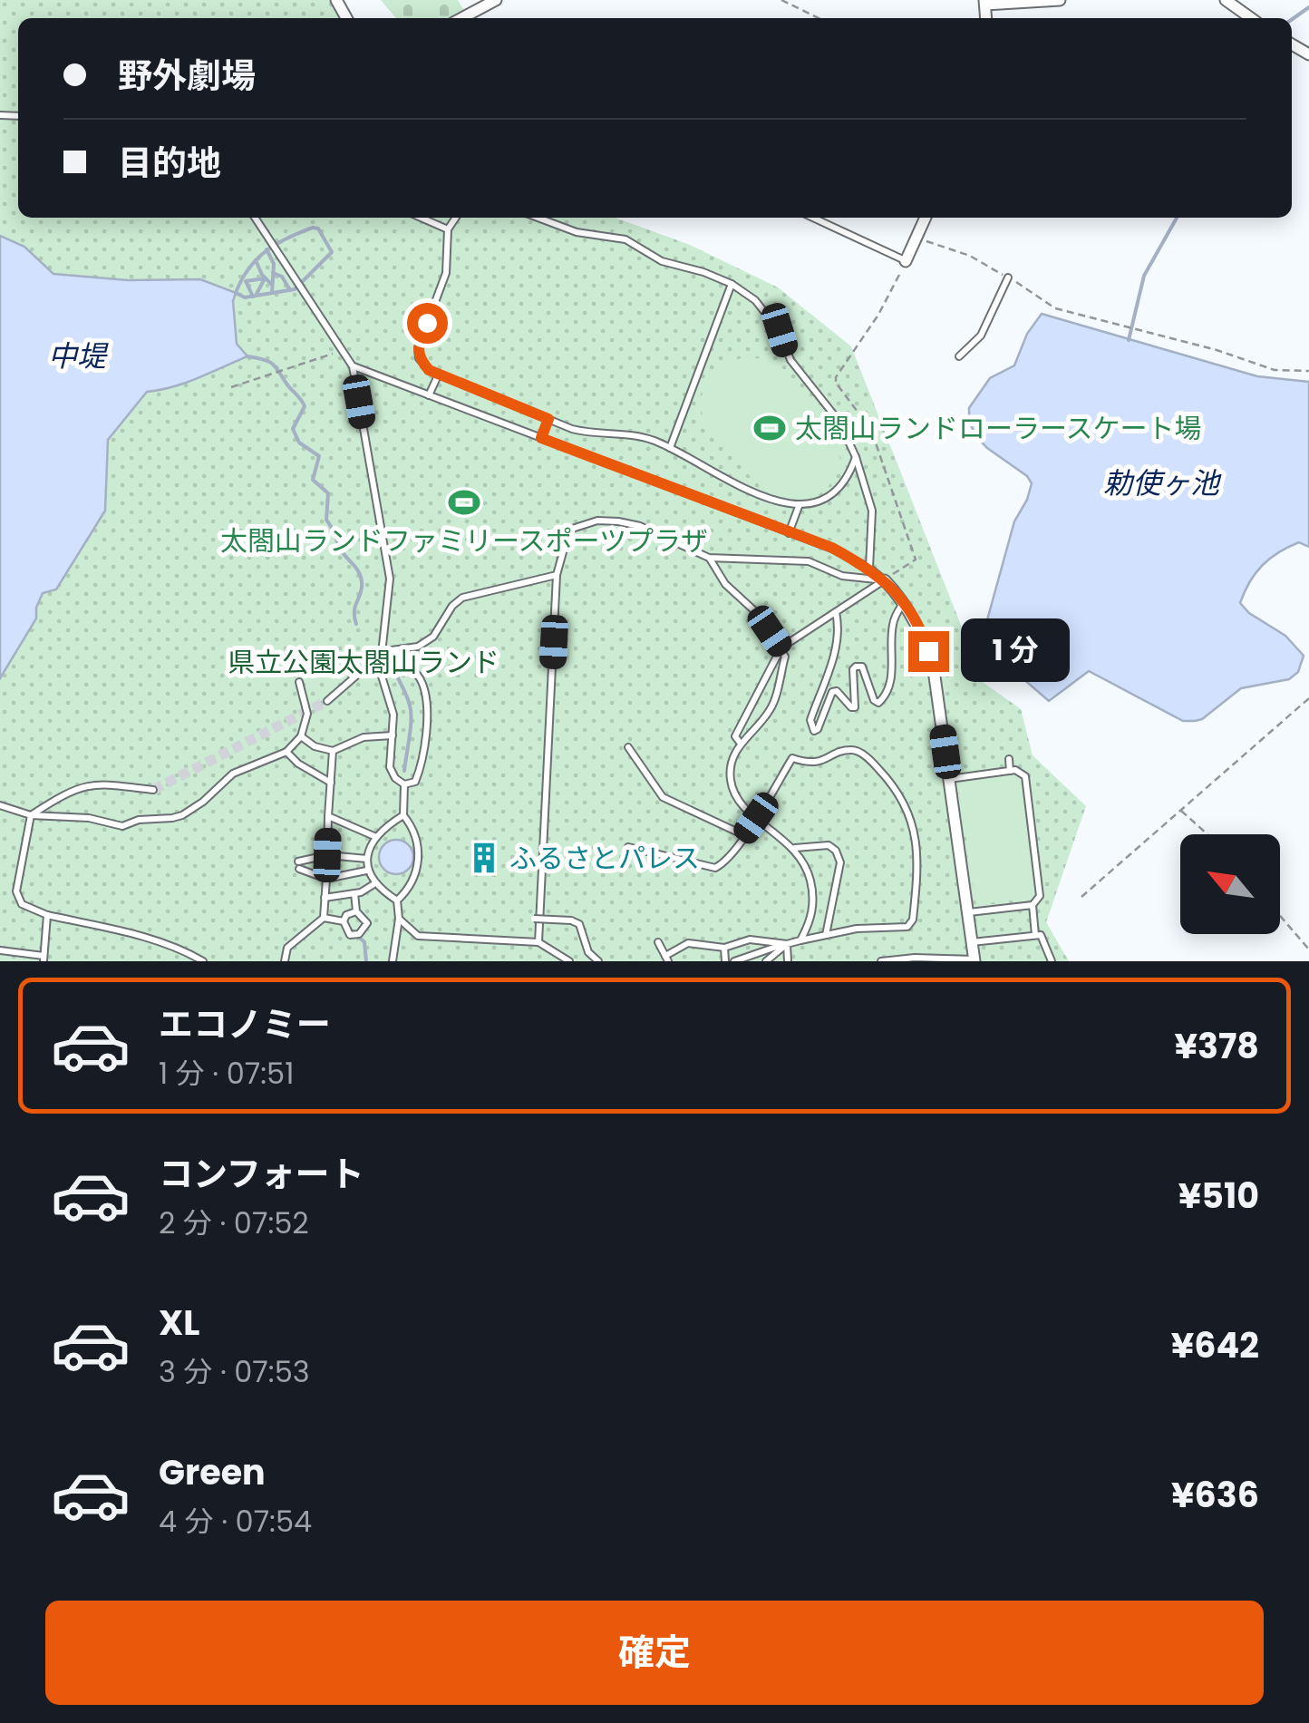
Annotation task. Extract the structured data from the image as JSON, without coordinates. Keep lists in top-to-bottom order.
{
  "water": ["中堤", "勅使ヶ池"],
  "parks": ["県立公園太閤山ランド"],
  "places": {
    "sports": ["太閤山ランドローラースケート場", "太閤山ランドファミリースポーツプラザ"],
    "building": ["ふるさとパレス"]
  },
  "north": "top left",
  "page": {
    "banner": ["野外劇場", "目的地"],
    "bubble": "1 分",
    "list": [
      {
        "name": "エコノミー",
        "note": "1 分 · 07:51",
        "value": "¥378"
      },
      {
        "name": "コンフォート",
        "note": "2 分 · 07:52",
        "value": "¥510"
      },
      {
        "name": "XL",
        "note": "3 分 · 07:53",
        "value": "¥642"
      },
      {
        "name": "Green",
        "note": "4 分 · 07:54",
        "value": "¥636"
      }
    ],
    "buttons": "確定"
  }
}
